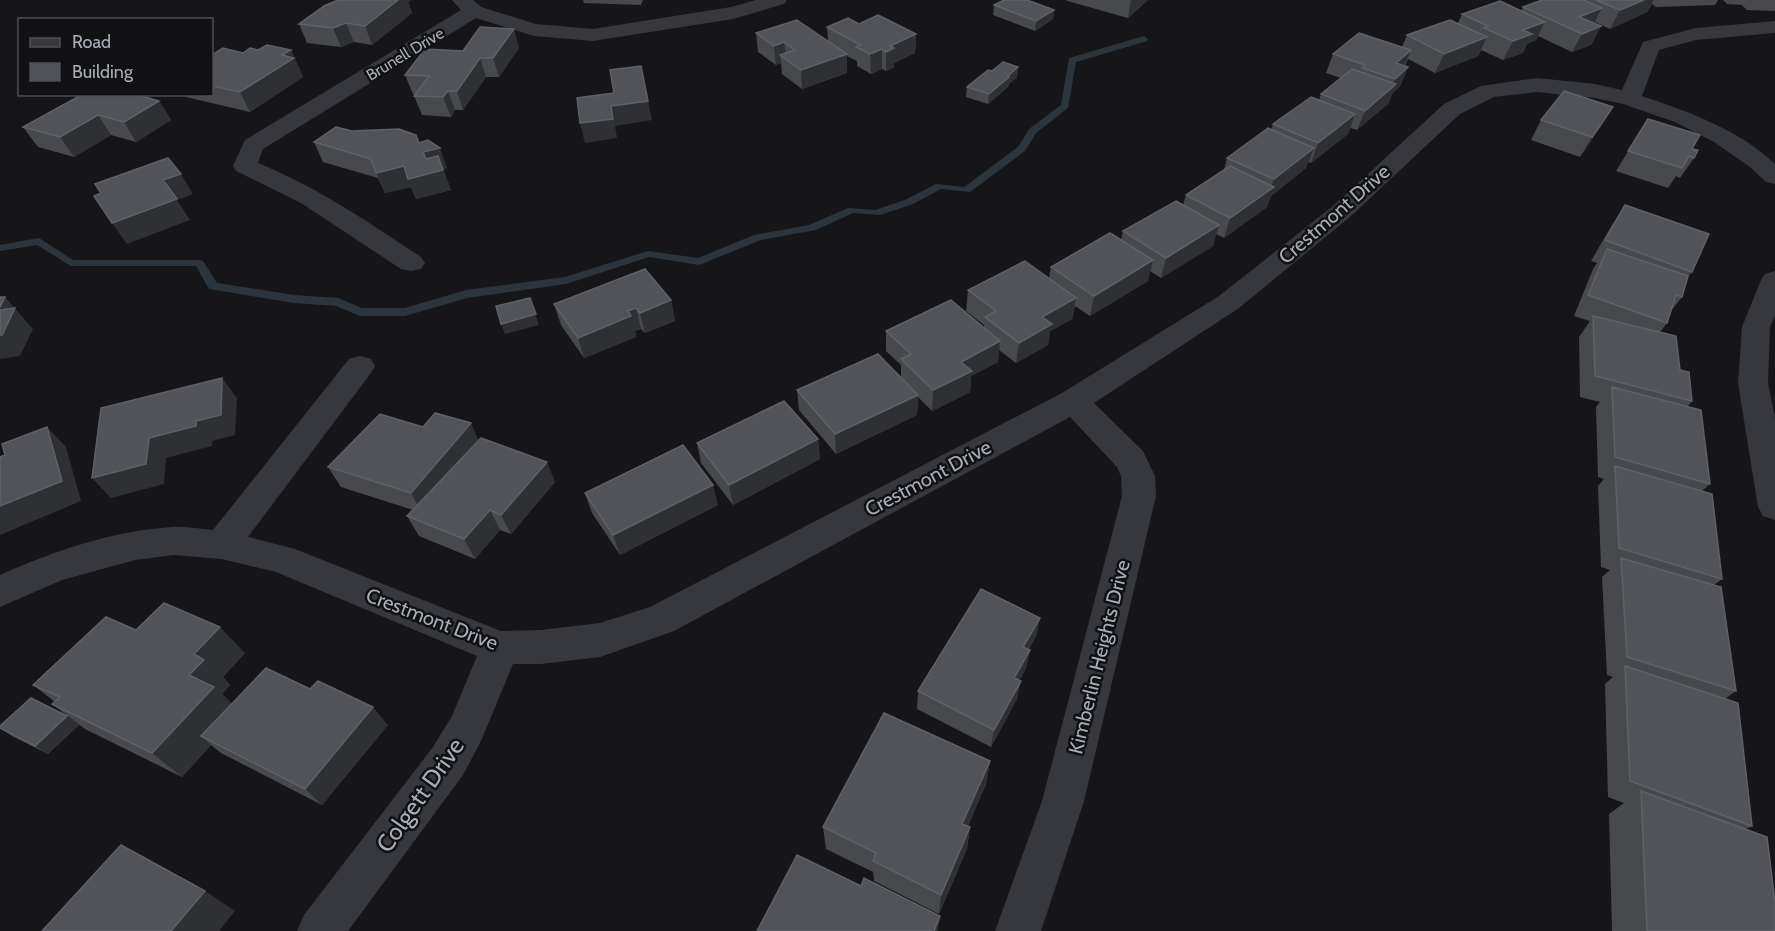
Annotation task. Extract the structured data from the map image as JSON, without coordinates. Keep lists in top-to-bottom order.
{
  "streets": {
    "street": [
      "Brunell Drive",
      "Crestmont Drive",
      "Kimberlin Heights Drive",
      "Colgett Drive"
    ]
  },
  "crossings": [
    ["Crestmont Drive", "Kimberlin Heights Drive"],
    ["Crestmont Drive", "Colgett Drive"]
  ],
  "legend": ["Road", "Building"]
}
